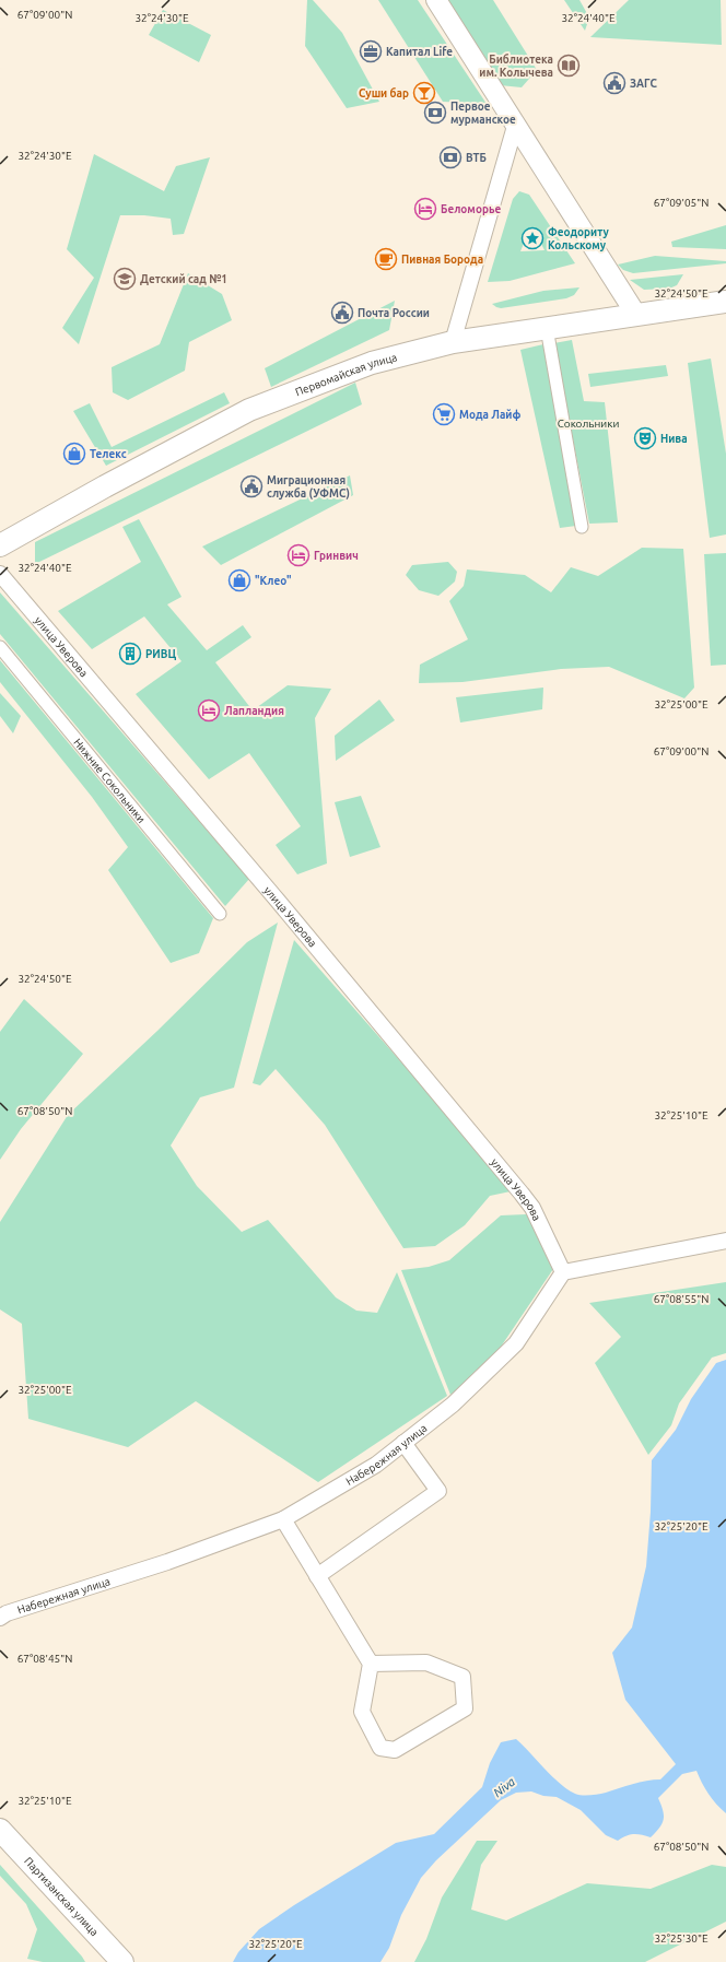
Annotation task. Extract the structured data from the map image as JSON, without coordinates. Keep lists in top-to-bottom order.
{
  "streets": {
    "main road": ["Первомайская улица", "Партизанская улица"],
    "street": ["улица Уверова", "Нижние Сокольники", "Набережная улица"]
  },
  "crossings": [
    ["улица Уверова", "Набережная улица"]
  ],
  "water": ["Niva"],
  "parks": ["Сокольники"],
  "places": {
    "office": ["Капитал Life"],
    "library": ["Библиотека им. Колычева"],
    "public building": ["ЗАГС", "Почта России", "Миграционная служба (УФМС)"],
    "bar": ["Суши бар"],
    "bank": ["Первое мурманское", "ВТБ"],
    "hotel": ["Беломорье", "Гринвич", "Лапландия"],
    "place": ["Феодориту Кольскому"],
    "cafe": ["Пивная Борода"],
    "school or university": ["Детский сад №1"],
    "supermarket": ["Мода Лайф"],
    "theatre": ["Нива"],
    "shop": ["Телекс", "\"Клео\""],
    "building": ["РИВЦ"]
  },
  "coordinates": [
    "67°09'00\"N",
    "32°24'30\"E",
    "32°24'40\"E",
    "67°09'05\"N",
    "32°24'50\"E",
    "32°25'00\"E",
    "67°08'50\"N",
    "32°25'10\"E",
    "67°08'55\"N",
    "32°25'20\"E",
    "67°08'45\"N",
    "32°25'30\"E"
  ]
}
